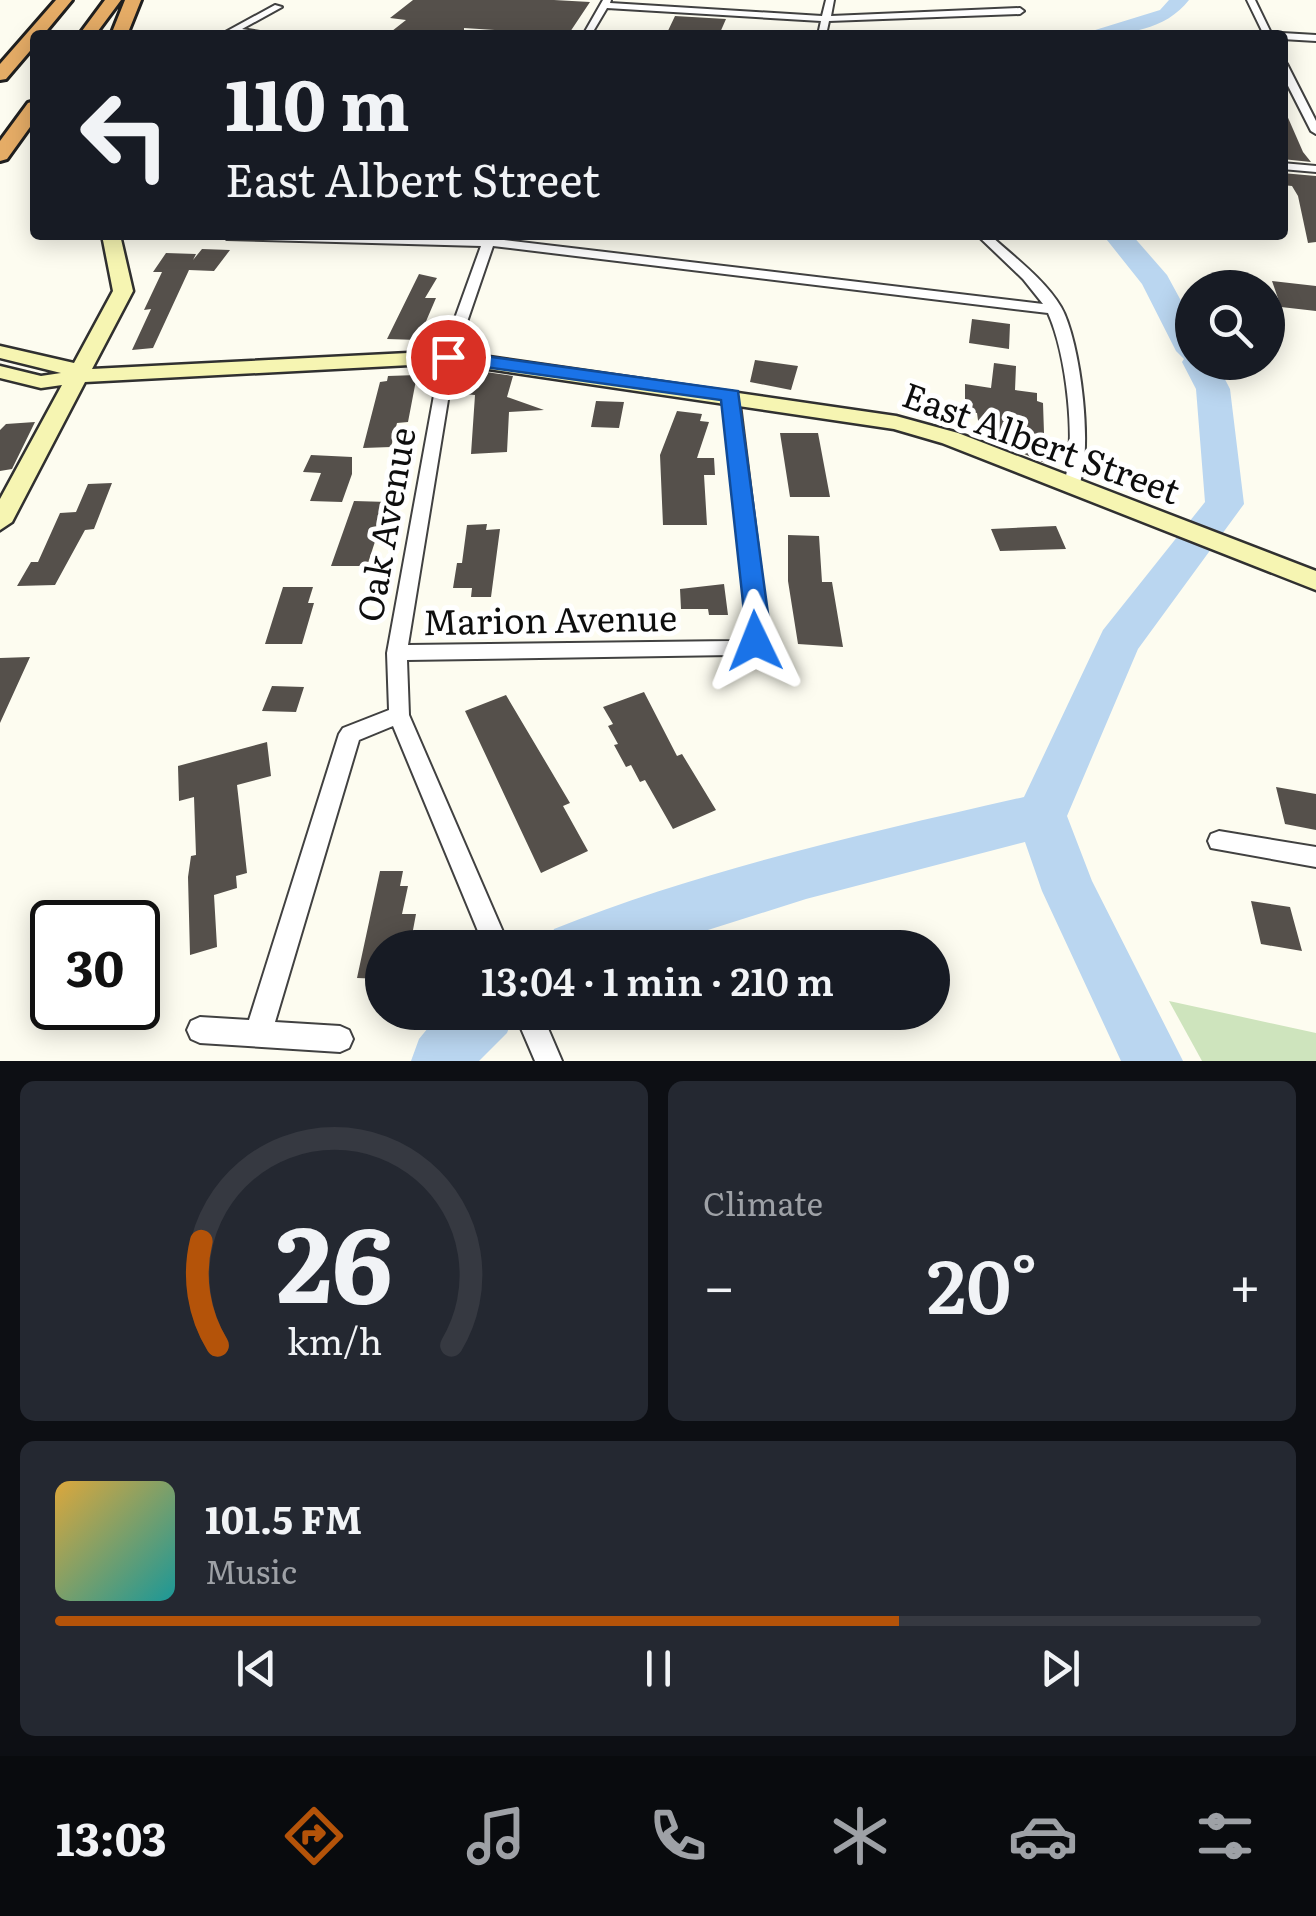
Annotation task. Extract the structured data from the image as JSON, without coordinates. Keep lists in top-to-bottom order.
{
  "streets": {
    "main road": ["East Albert Street"],
    "street": ["Oak Avenue", "Marion Avenue"]
  },
  "crossings": [
    ["East Albert Street", "Oak Avenue"],
    ["East Albert Street", "Marion Avenue"],
    ["Oak Avenue", "Marion Avenue"]
  ],
  "page": {
    "turn": ["110 m", "East Albert Street"],
    "limit": "30",
    "trip": "13:04 · 1 min · 210 m",
    "tile": "Climate",
    "heat": ["−", "20°", "+"],
    "song": ["101.5 FM", "Music"],
    "tabs": "13:03",
    "gauge": ["26", "km/h"]
  }
}
